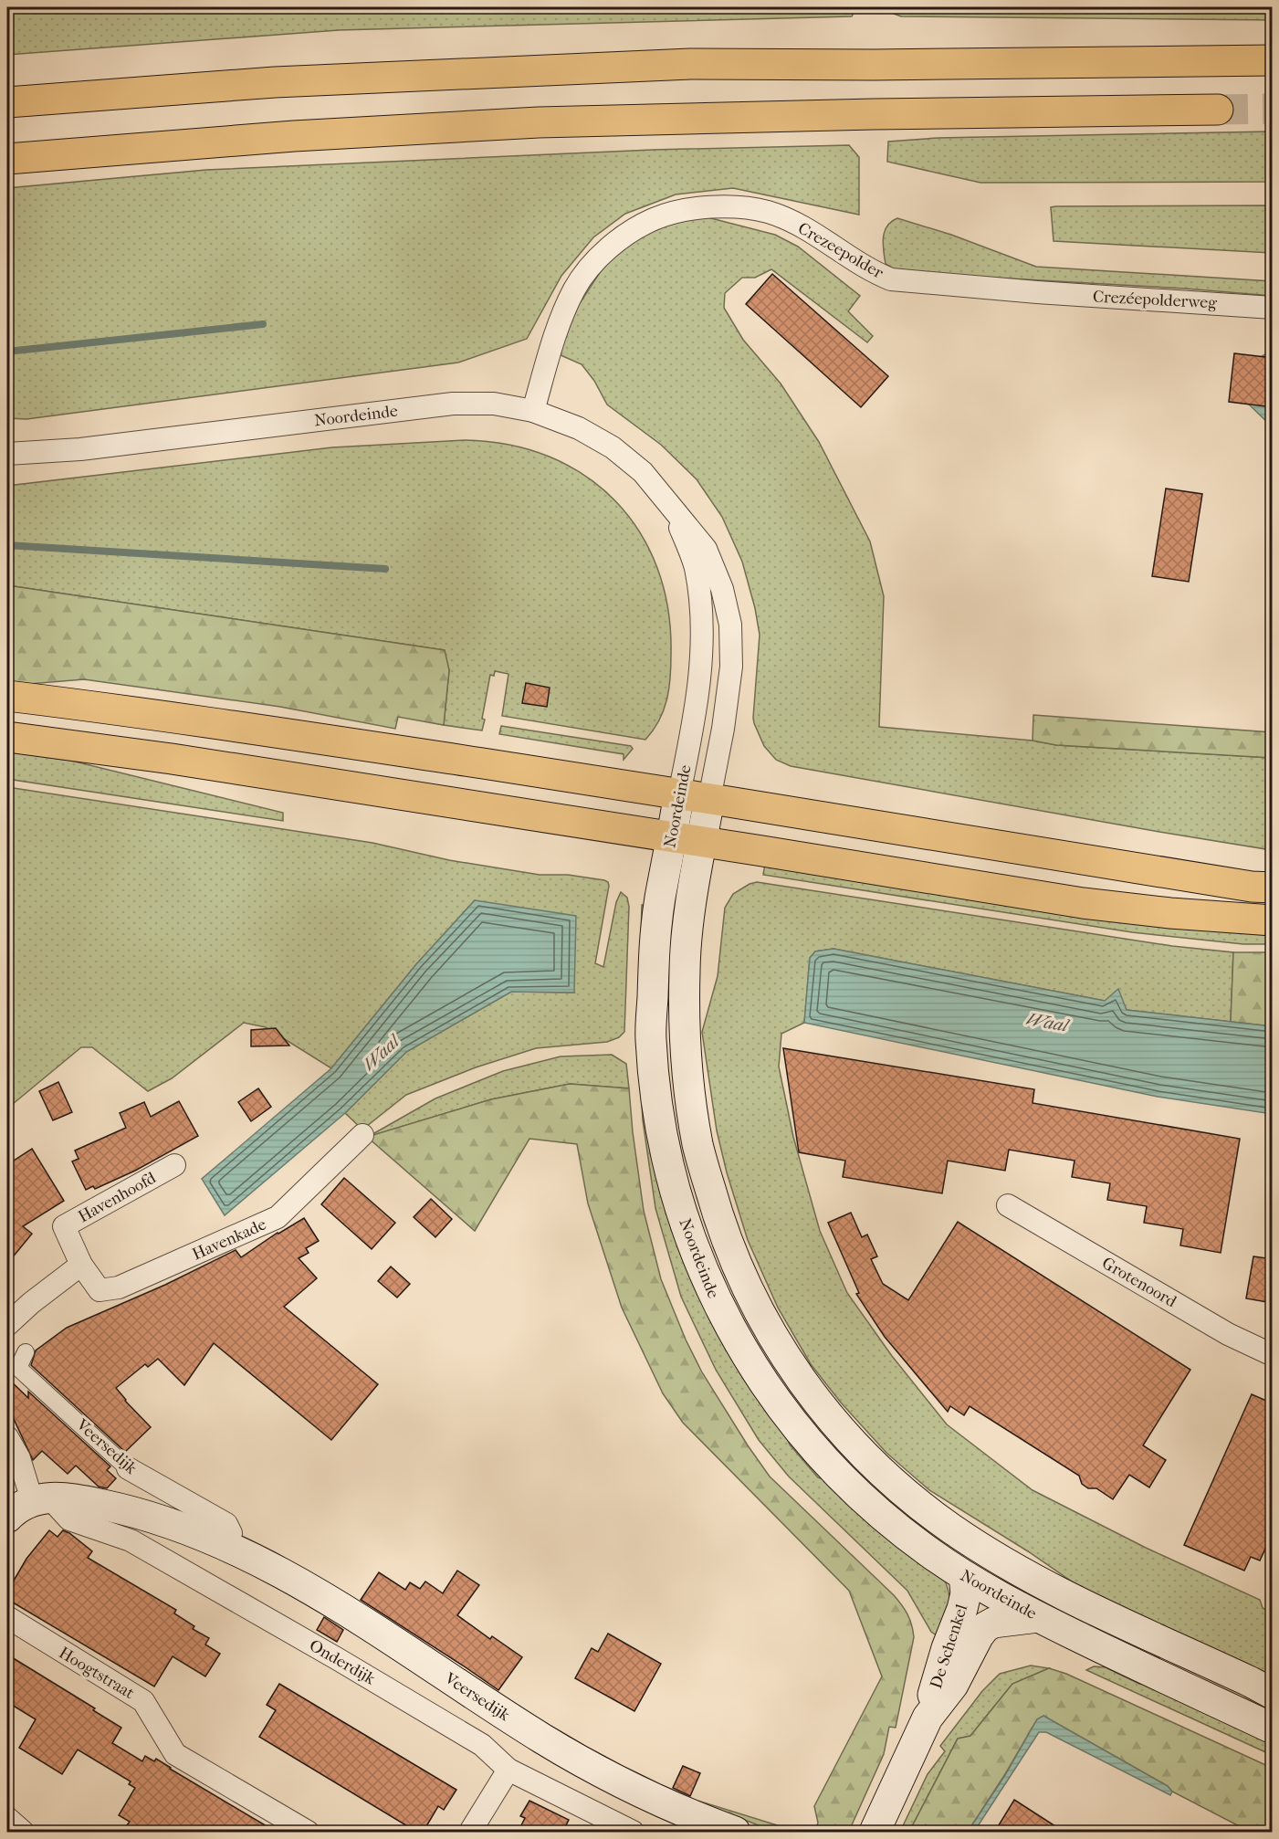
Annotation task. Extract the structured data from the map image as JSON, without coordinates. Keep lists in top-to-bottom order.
{
  "streets": {
    "main road": ["Noordeinde", "Veersedijk", "De Schenkel"],
    "street": [
      "Crezeepolder",
      "Crezéepolderweg",
      "Havenhoofd",
      "Havenkade",
      "Grotenoord",
      "Onderdijk",
      "Hoogtstraat"
    ]
  },
  "crossings": [
    ["Crezeepolder", "Crezéepolderweg"],
    ["Crezeepolder", "Noordeinde"],
    ["Noordeinde", "De Schenkel"],
    ["Havenhoofd", "Havenkade"],
    ["Veersedijk", "Onderdijk"]
  ],
  "water": ["Waal"]
}
